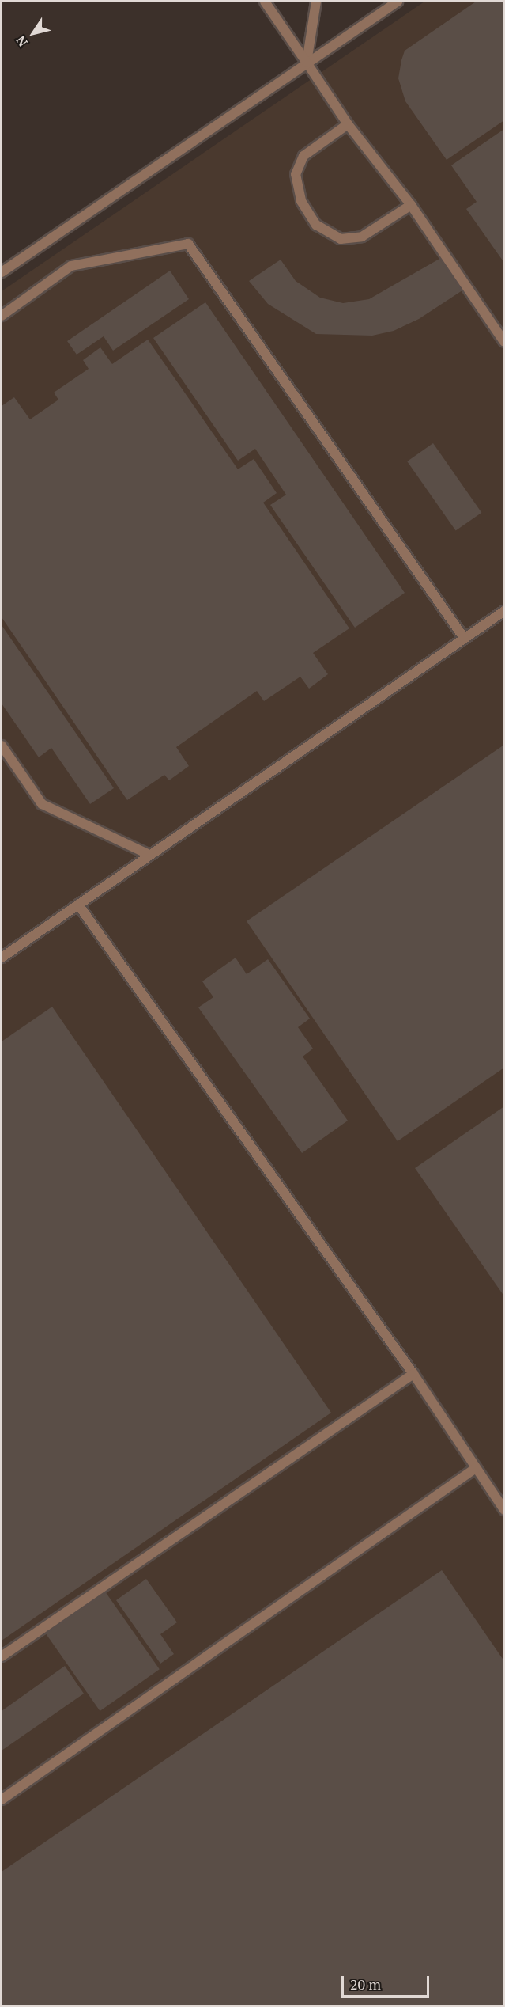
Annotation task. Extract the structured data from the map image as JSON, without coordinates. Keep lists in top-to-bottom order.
{
  "scale_bar": "20 m",
  "north": "bottom left"
}
